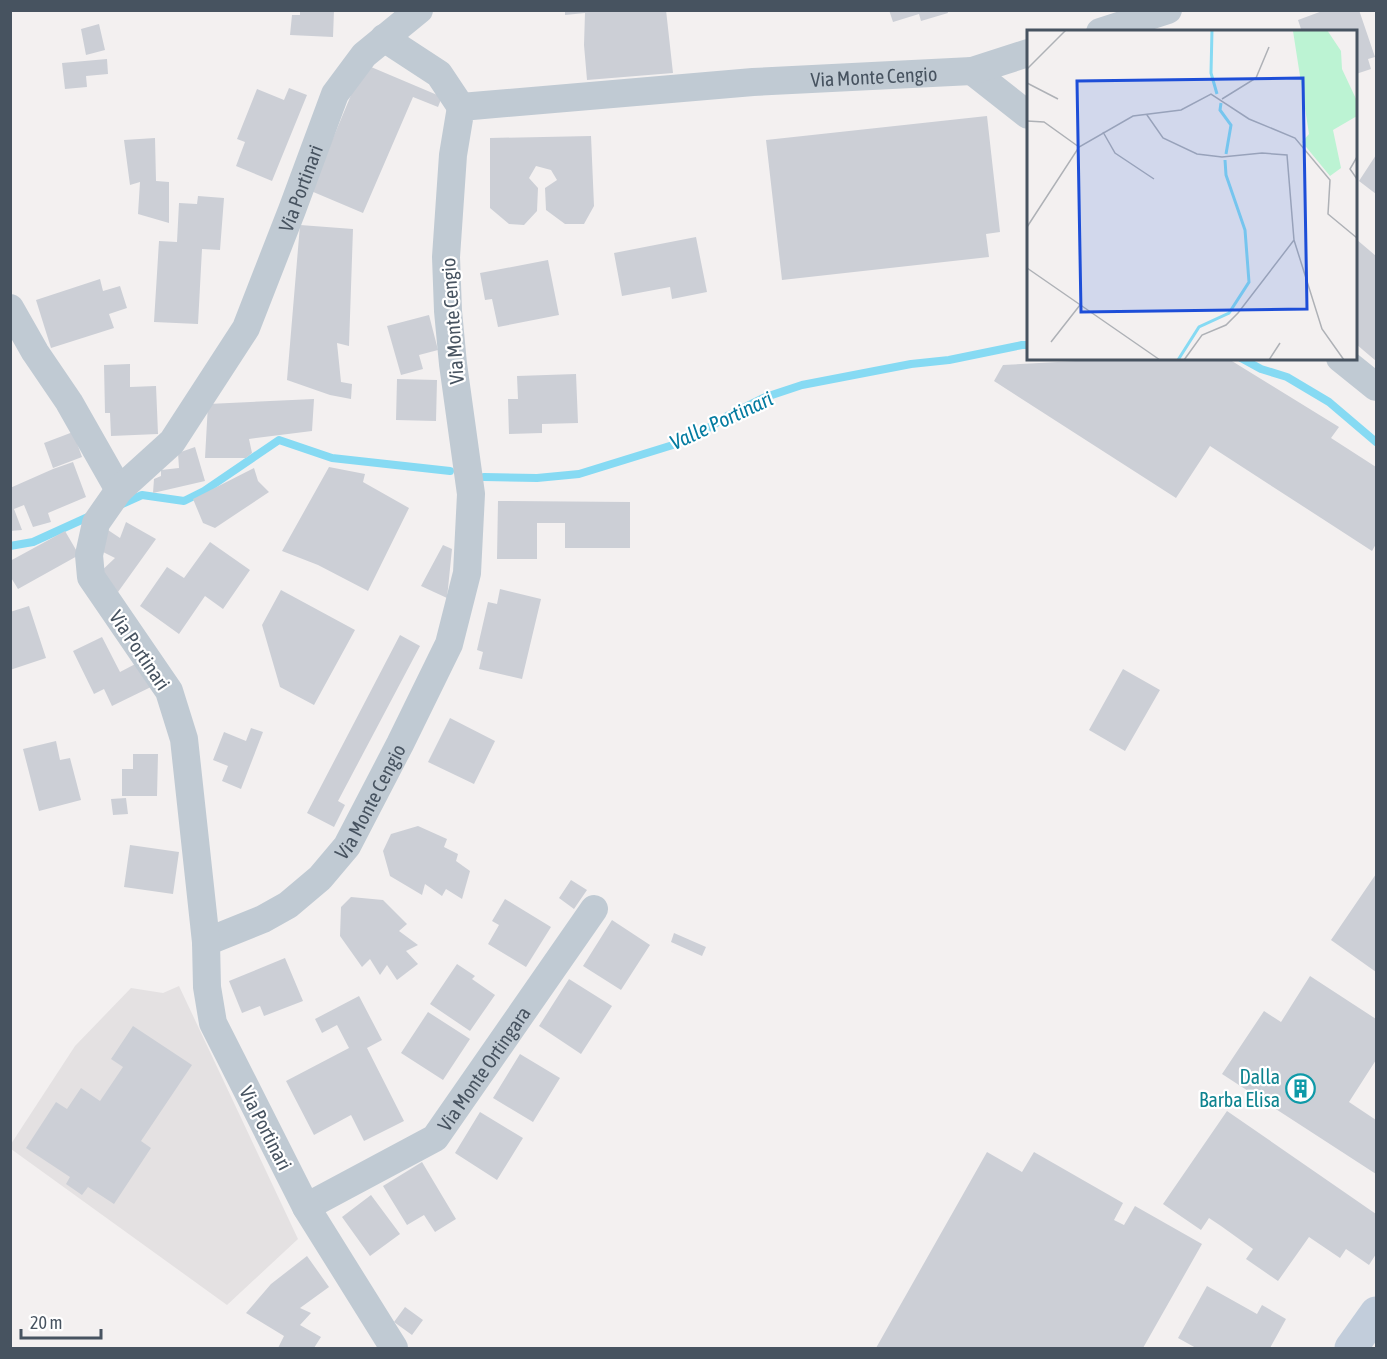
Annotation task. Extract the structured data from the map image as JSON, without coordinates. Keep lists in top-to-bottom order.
{
  "streets": {
    "street": ["Via Monte Cengio", "Via Portinari", "Via Monte Ortingara"]
  },
  "crossings": [
    ["Via Monte Cengio", "Via Portinari"],
    ["Via Portinari", "Via Monte Ortingara"]
  ],
  "water": ["Valle Portinari"],
  "places": {
    "building": ["Dalla Barba Elisa"]
  },
  "scale_bar": "20 m"
}
